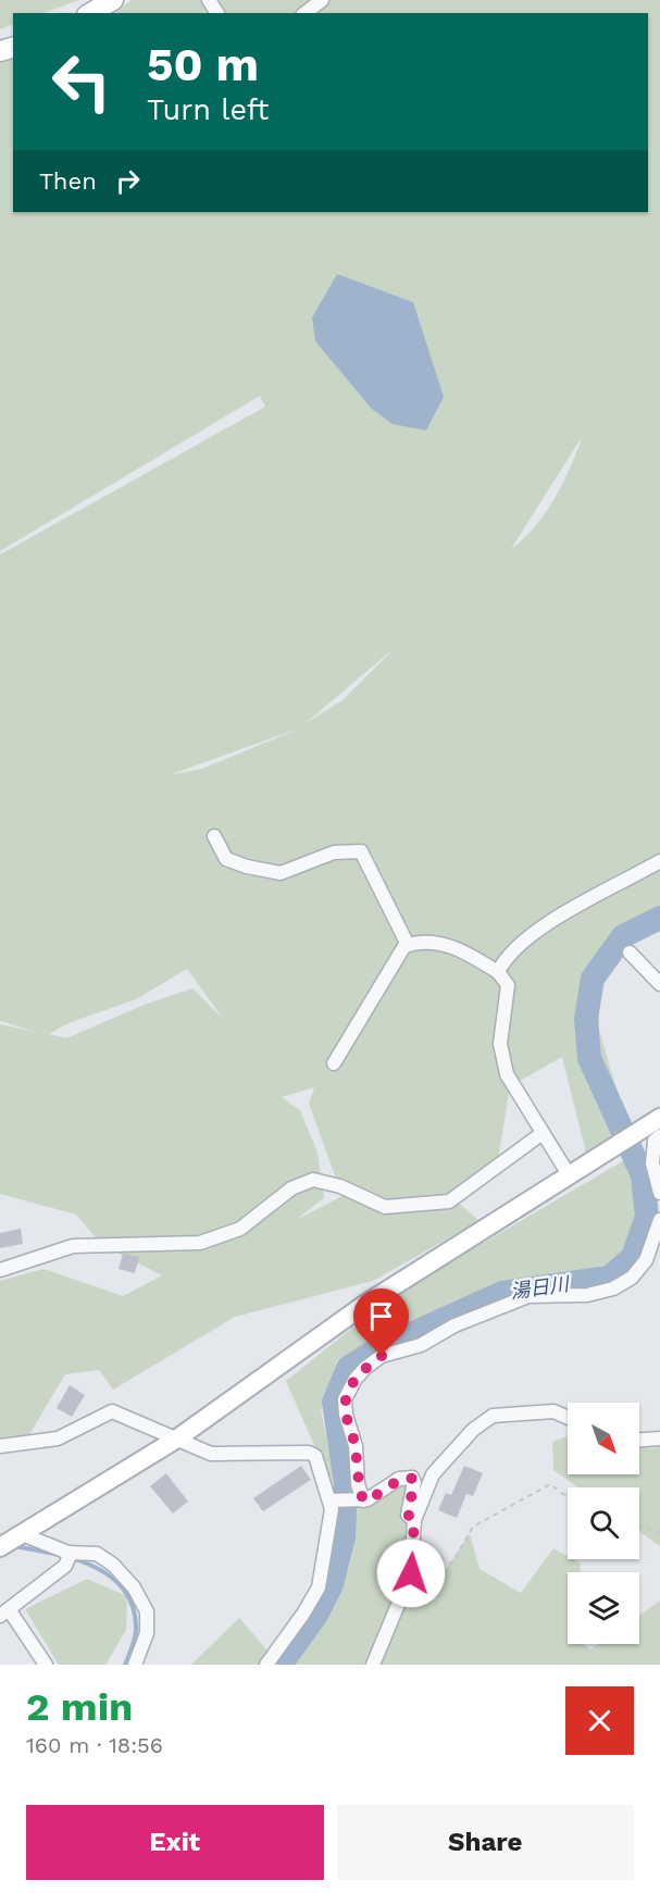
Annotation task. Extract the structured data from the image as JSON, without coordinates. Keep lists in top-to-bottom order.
{
  "water": ["湯日川"],
  "north": "bottom right",
  "page": {
    "turn": ["50 m", "Turn left"],
    "then": "Then",
    "heading": ["2 min", "160 m · 18:56"],
    "buttons": ["Exit", "Share"]
  }
}
